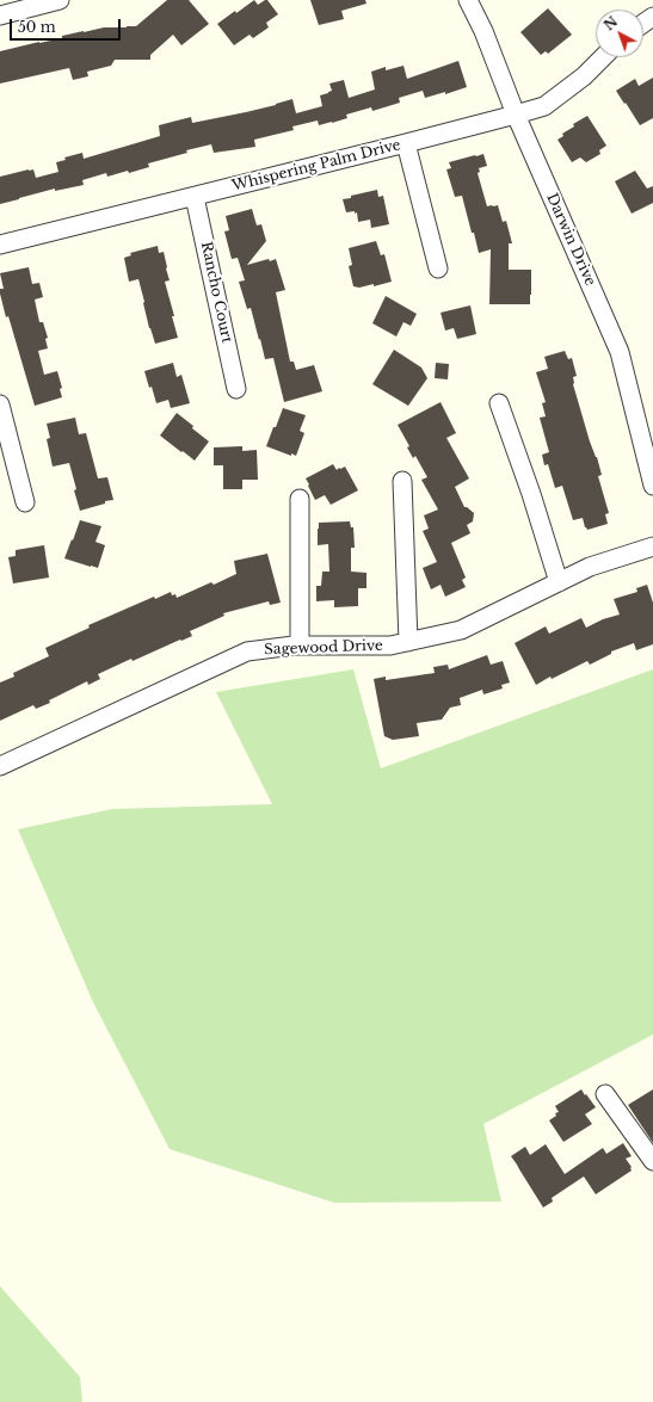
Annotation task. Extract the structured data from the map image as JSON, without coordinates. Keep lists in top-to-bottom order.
{
  "streets": {
    "street": [
      "Whispering Palm Drive",
      "Darwin Drive",
      "Rancho Court",
      "Sagewood Drive"
    ]
  },
  "crossings": [
    ["Whispering Palm Drive", "Darwin Drive"],
    ["Whispering Palm Drive", "Rancho Court"]
  ],
  "scale_bar": "50 m",
  "north": "top left"
}
